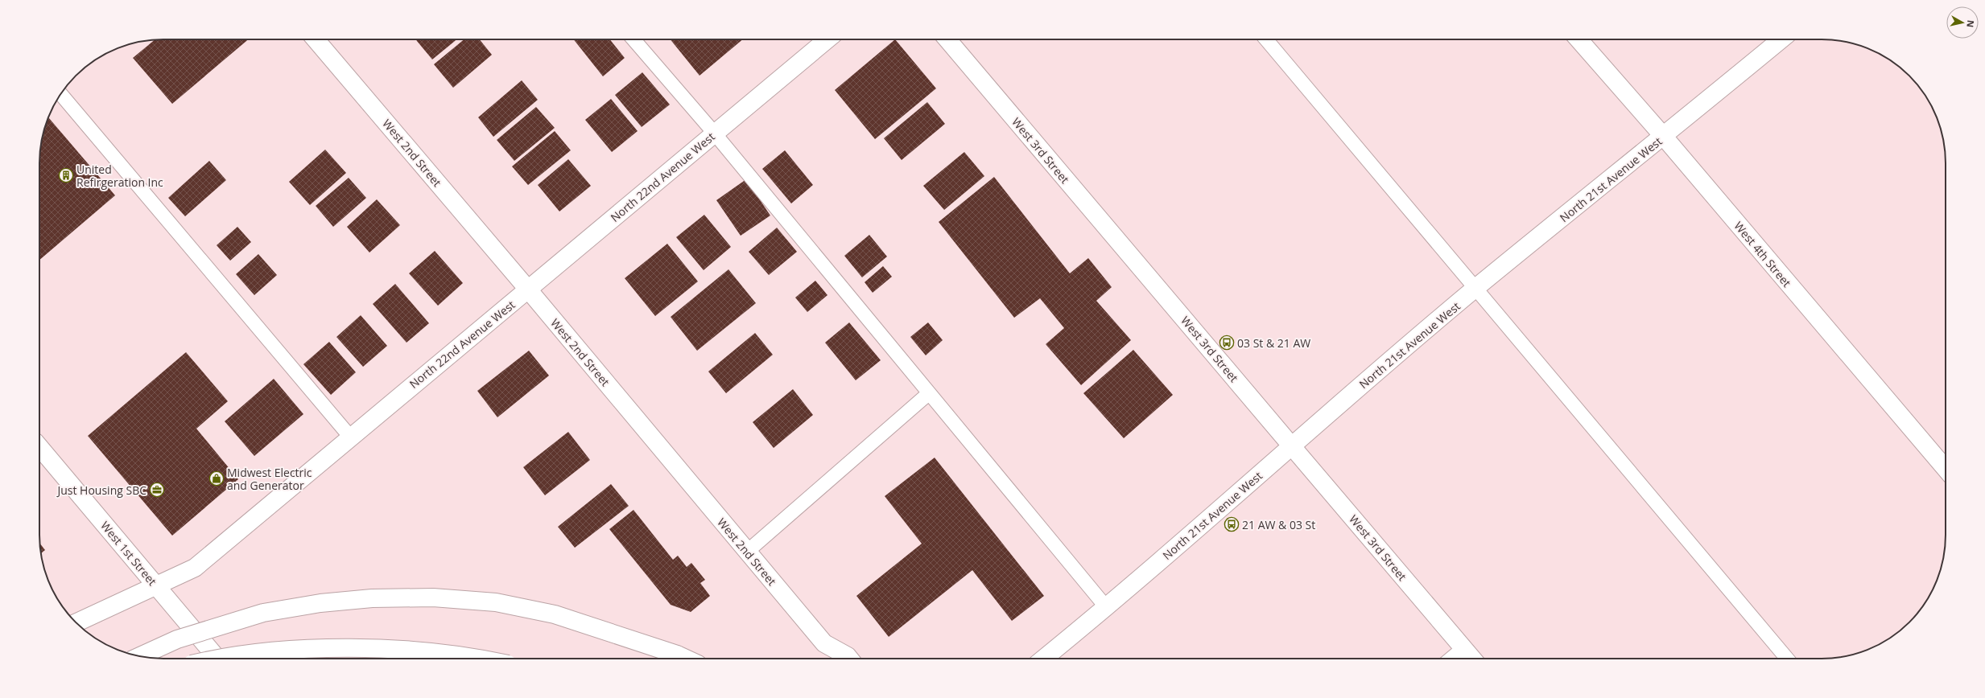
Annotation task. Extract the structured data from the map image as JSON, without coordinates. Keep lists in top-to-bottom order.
{
  "streets": {
    "main road": [
      "West 3rd Street",
      "West 2nd Street",
      "North 22nd Avenue West",
      "North 21st Avenue West",
      "West 4th Street",
      "West 1st Street"
    ]
  },
  "crossings": [
    ["West 3rd Street", "North 21st Avenue West"],
    ["West 2nd Street", "North 22nd Avenue West"],
    ["North 22nd Avenue West", "West 1st Street"],
    ["North 21st Avenue West", "West 4th Street"]
  ],
  "places": {
    "building": ["United Refirgeration Inc"],
    "bus stop": ["03 St & 21 AW", "21 AW & 03 St"],
    "shop": ["Midwest Electric and Generator"],
    "office": ["Just Housing SBC"]
  },
  "north": "right"
}
